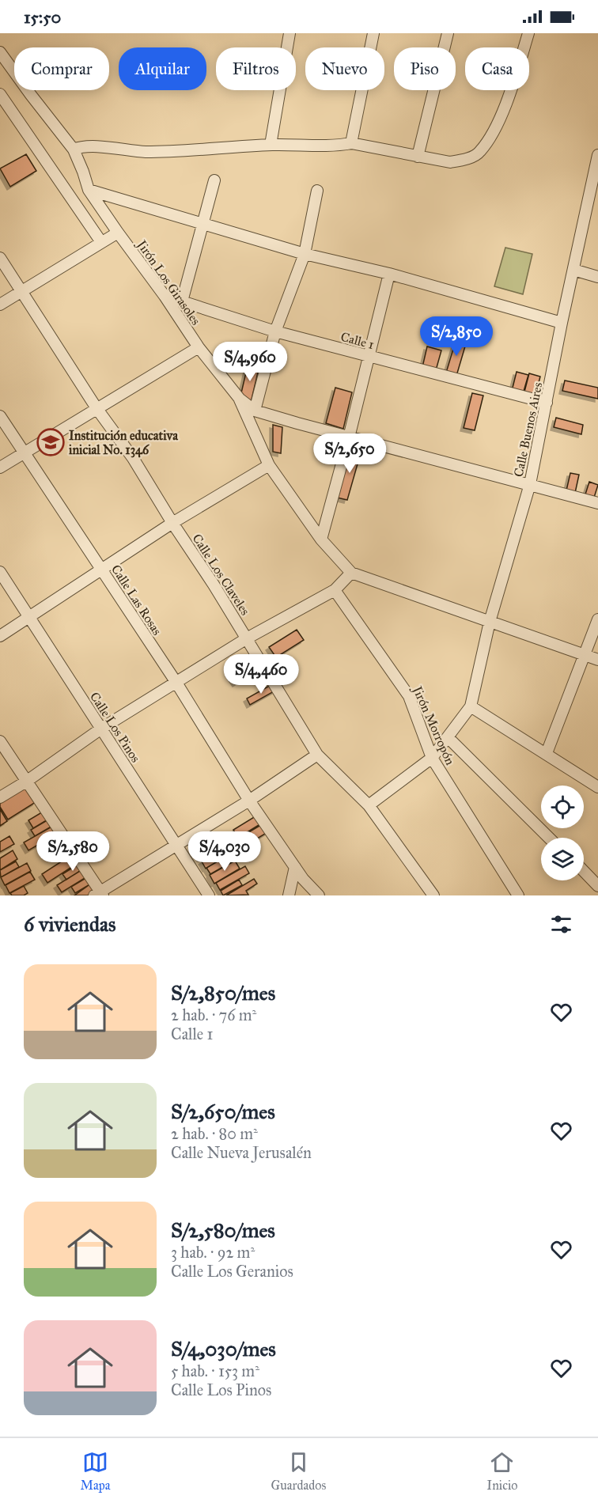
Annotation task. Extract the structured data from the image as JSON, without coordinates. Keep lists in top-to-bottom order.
{
  "streets": {
    "street": [
      "Jirón Los Girasoles",
      "Calle 1",
      "Calle Buenos Aires",
      "Calle Los Claveles",
      "Calle Las Rosas",
      "Jirón Morropón",
      "Calle Los Pinos"
    ]
  },
  "crossings": [
    ["Jirón Los Girasoles", "Calle 1"],
    ["Calle 1", "Calle Buenos Aires"]
  ],
  "places": {
    "school or university": ["Institución educativa inicial No. 1346"]
  },
  "page": {
    "status": "15:50",
    "chip": [
      "Comprar",
      "Alquilar",
      "Filtros",
      "Nuevo",
      "Piso",
      "Casa"
    ],
    "price": [
      "S/2,850",
      "S/4,960",
      "S/2,650",
      "S/4,460",
      "S/2,580",
      "S/4,030"
    ],
    "heading": "6 viviendas",
    "list": [
      {
        "name": "S/2,850/mes",
        "note": "2 hab. · 76 m² · Calle 1"
      },
      {
        "name": "S/2,650/mes",
        "note": "2 hab. · 80 m² · Calle Nueva Jerusalén"
      },
      {
        "name": "S/2,580/mes",
        "note": "3 hab. · 92 m² · Calle Los Geranios"
      },
      {
        "name": "S/4,030/mes",
        "note": "5 hab. · 153 m² · Calle Los Pinos"
      }
    ],
    "tabs": ["Mapa", "Guardados", "Inicio"]
  }
}
